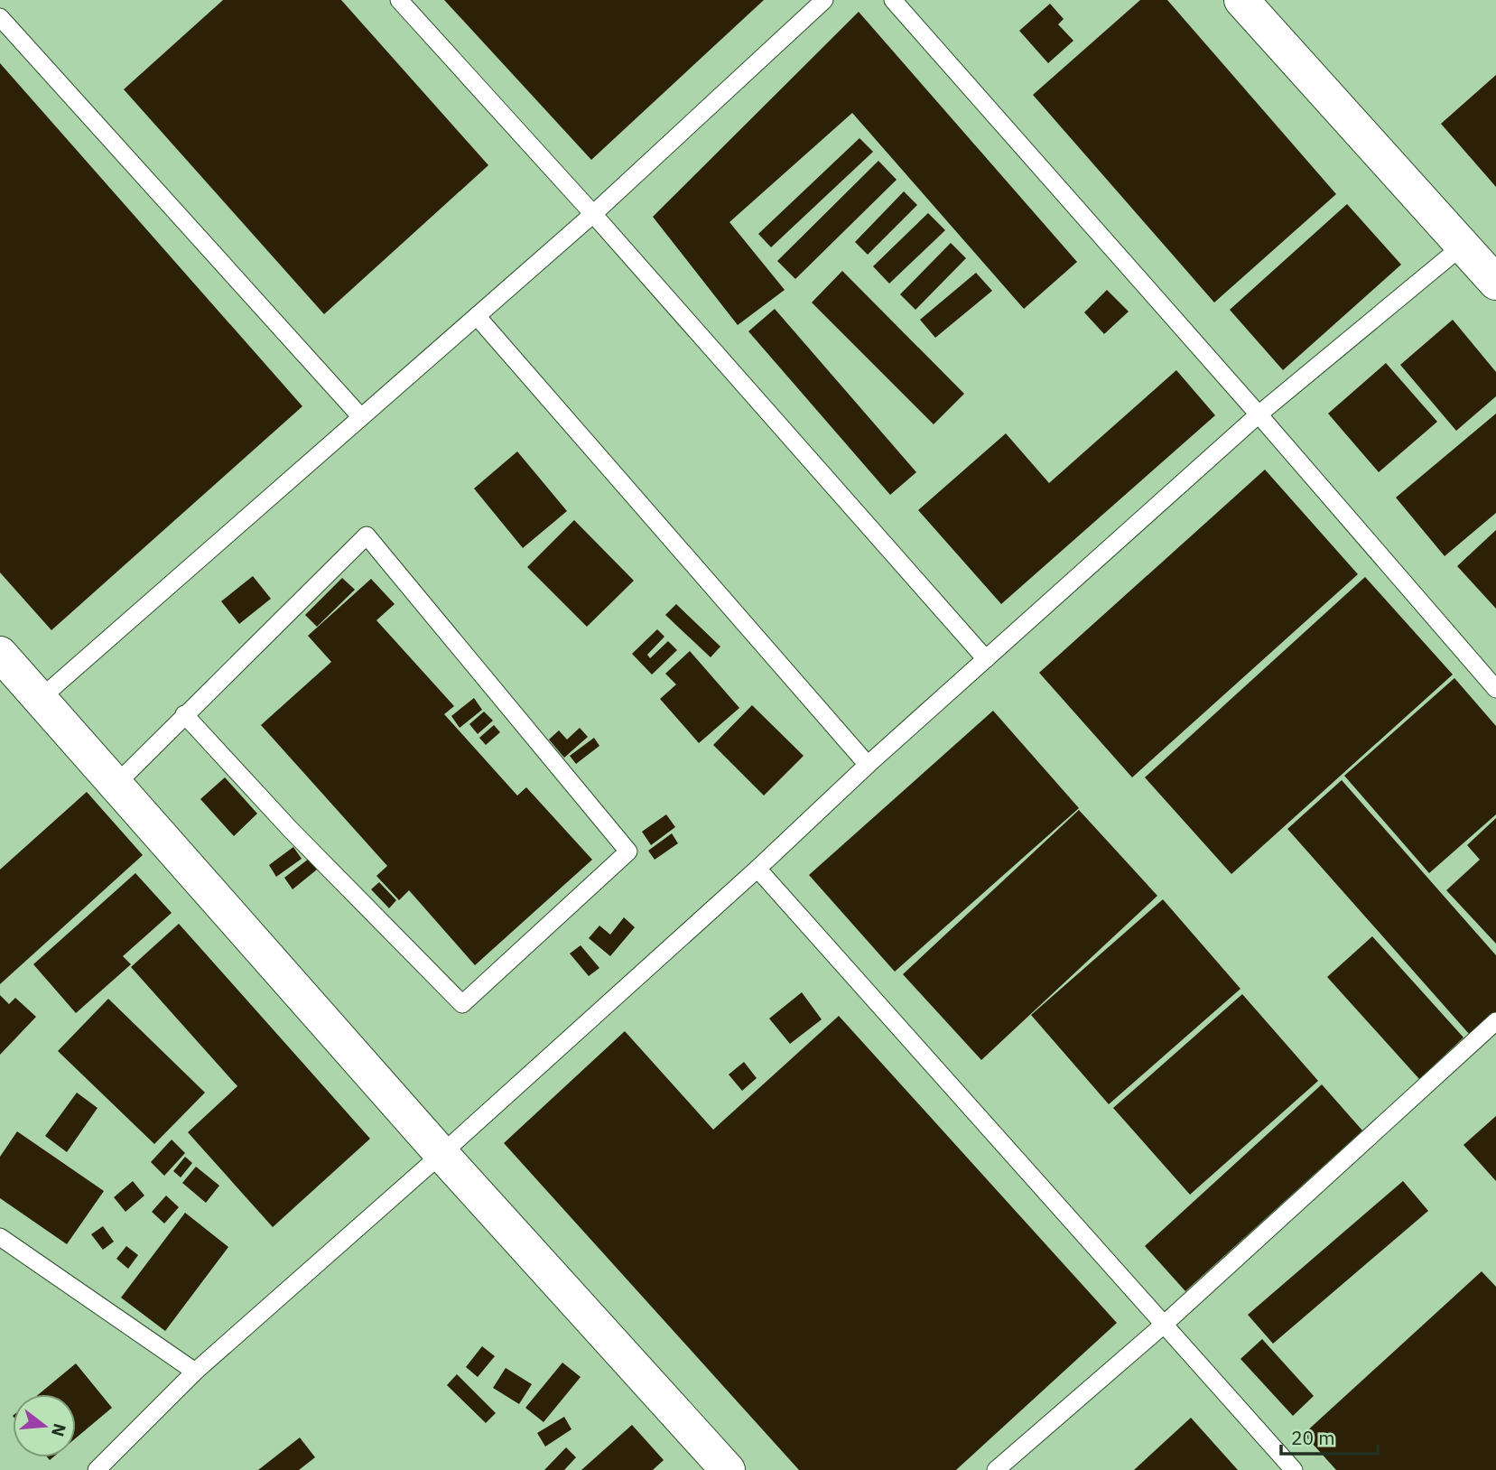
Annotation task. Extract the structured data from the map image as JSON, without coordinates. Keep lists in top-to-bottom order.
{
  "scale_bar": "20 m",
  "north": "right"
}
